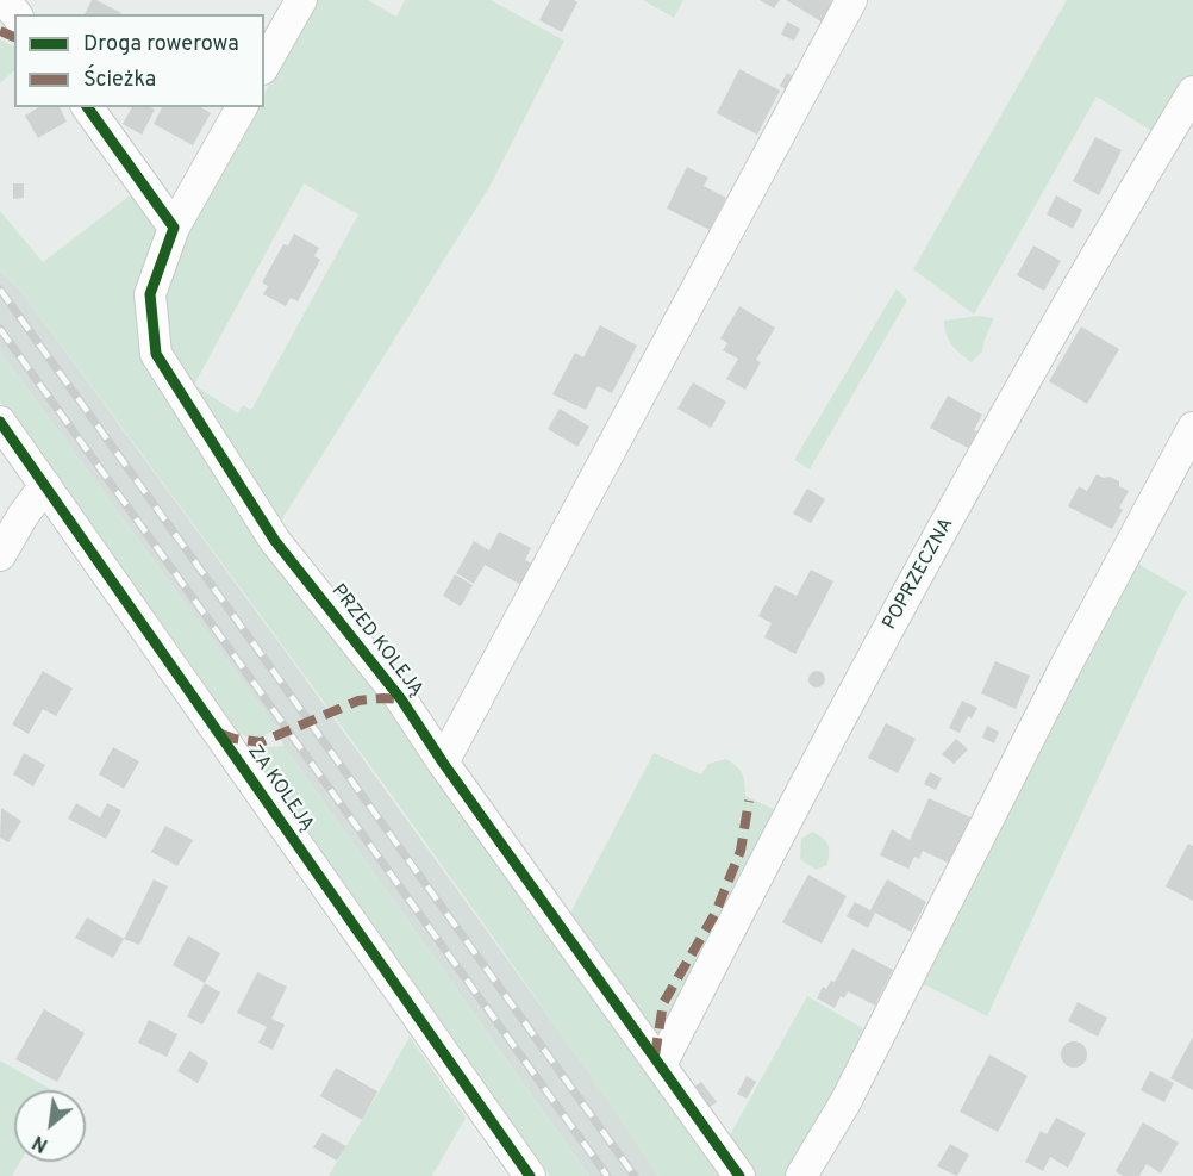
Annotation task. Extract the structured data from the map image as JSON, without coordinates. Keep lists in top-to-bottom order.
{
  "streets": {
    "street": ["POPRZECZNA", "PRZED KOLEJĄ", "ZA KOLEJĄ"]
  },
  "crossings": [
    ["POPRZECZNA", "PRZED KOLEJĄ"]
  ],
  "legend": ["Droga rowerowa", "Ścieżka"],
  "north": "bottom left"
}
